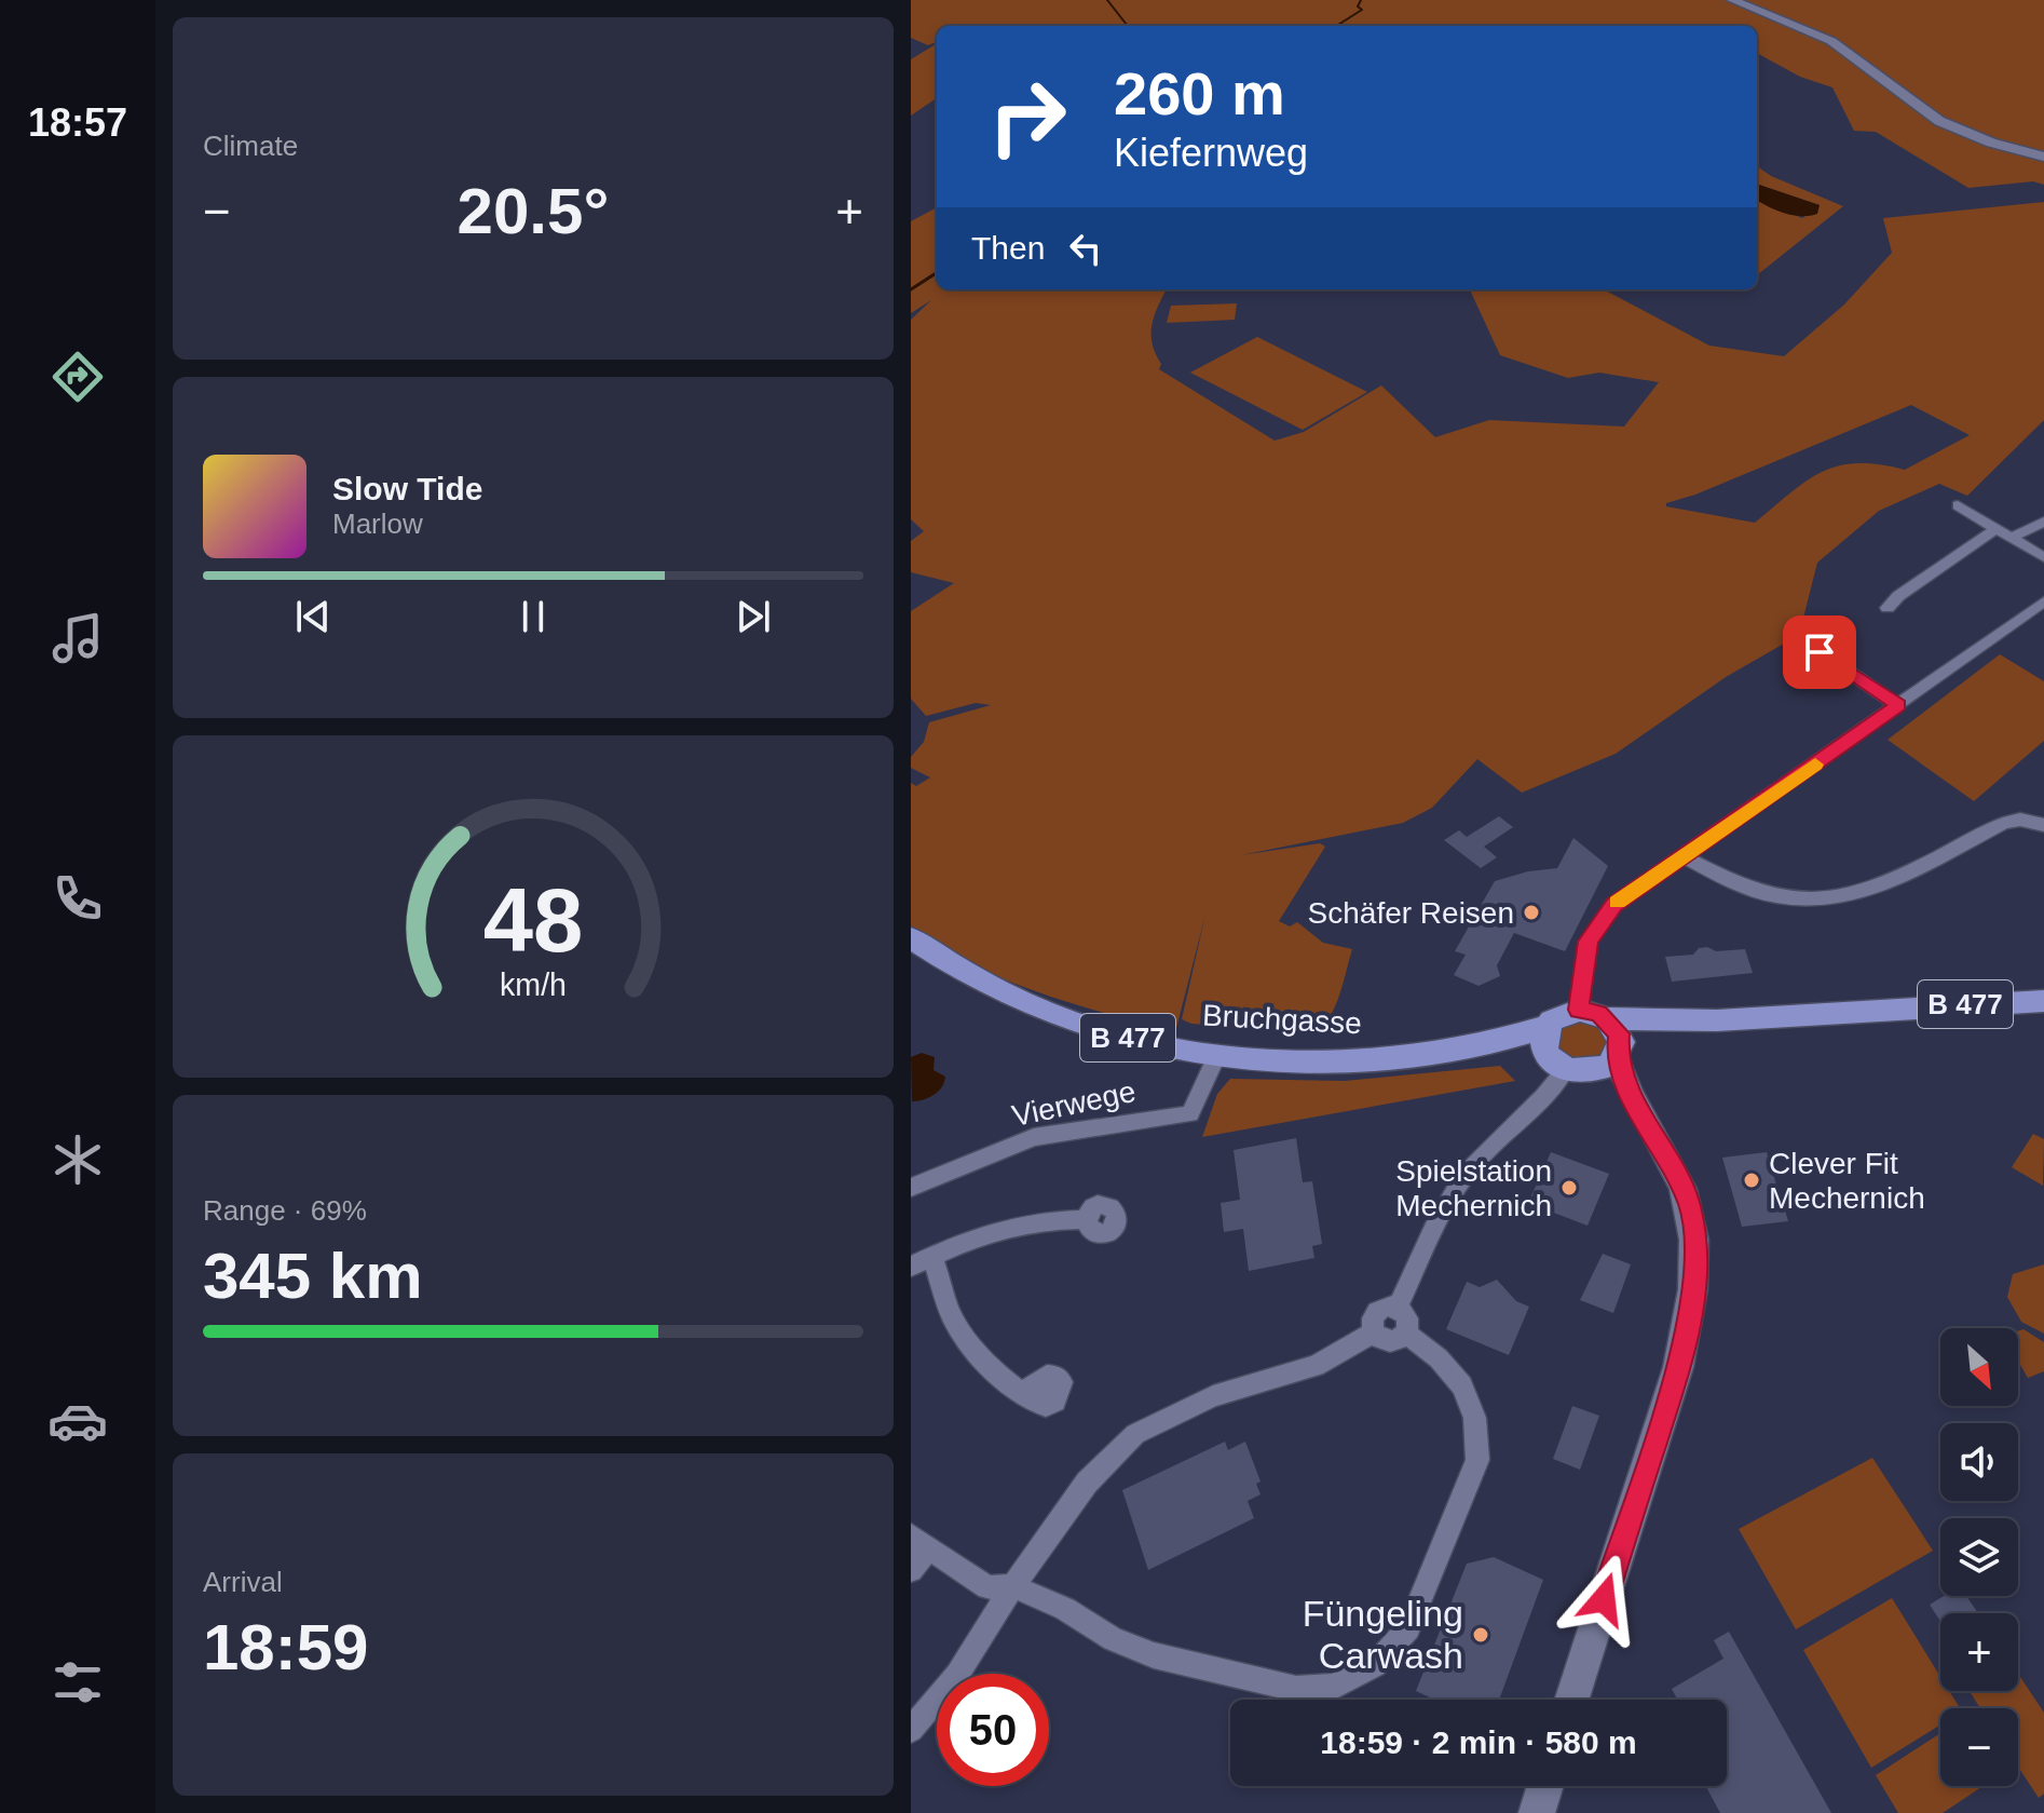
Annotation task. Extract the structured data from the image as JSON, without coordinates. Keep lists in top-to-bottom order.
{
  "streets": {
    "main road": ["B 477", "Bruchgasse"],
    "street": ["Vierwege"]
  },
  "crossings": [
    ["B 477", "Bruchgasse"],
    ["Bruchgasse", "Vierwege"]
  ],
  "places": [
    "Schäfer Reisen",
    "Clever Fit Mechernich",
    "Spielstation Mechernich",
    "Füngeling Carwash"
  ],
  "north": "bottom right",
  "page": {
    "tabs": "18:57",
    "tile": [
      "Climate",
      ["Range · 69%", "345 km"],
      ["Arrival", "18:59"]
    ],
    "turn": ["260 m", "Kiefernweg"],
    "heat": ["−", "20.5°", "+"],
    "then": "Then",
    "song": ["Slow Tide", "Marlow"],
    "map_buttons": ["+", "−"],
    "limit": "50",
    "trip": "18:59 · 2 min · 580 m",
    "gauge": ["48", "km/h"]
  }
}
